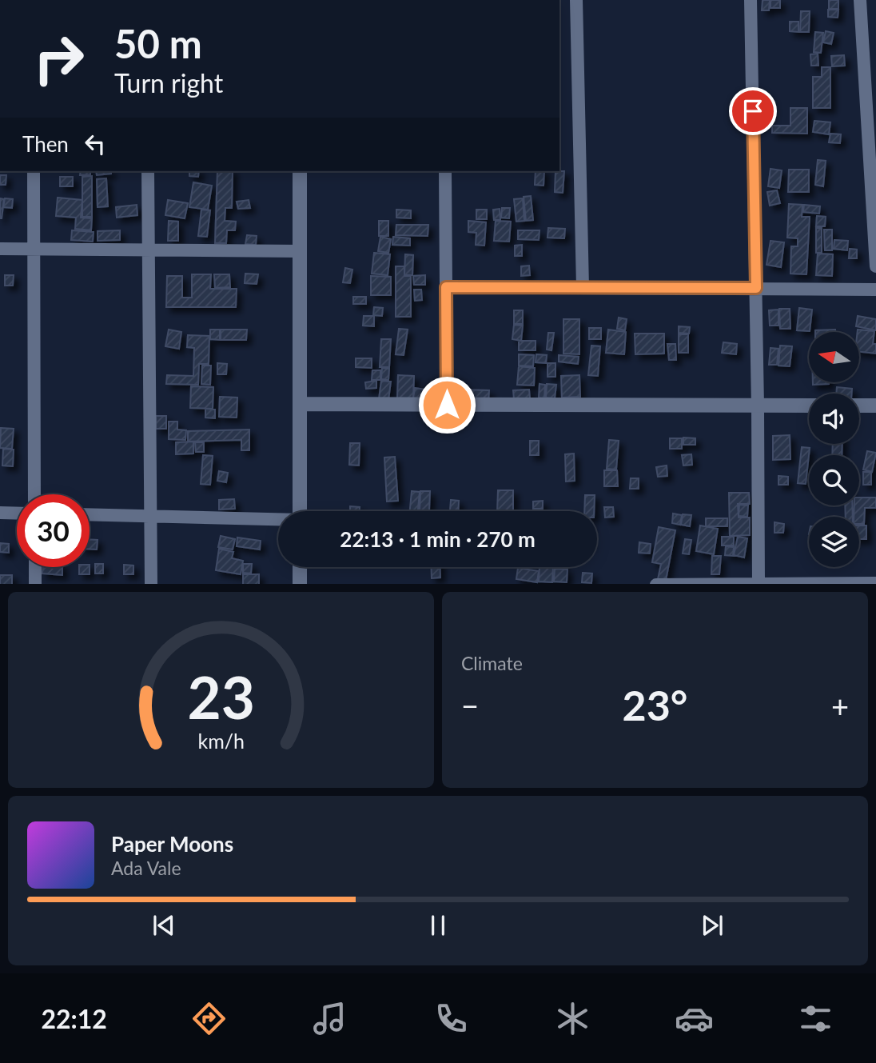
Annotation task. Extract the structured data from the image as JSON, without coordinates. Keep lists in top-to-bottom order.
{
  "north": "left",
  "page": {
    "turn": ["50 m", "Turn right"],
    "then": "Then",
    "limit": "30",
    "trip": "22:13 · 1 min · 270 m",
    "tile": "Climate",
    "heat": ["−", "23°", "+"],
    "song": ["Paper Moons", "Ada Vale"],
    "tabs": "22:12",
    "gauge": ["23", "km/h"]
  }
}
